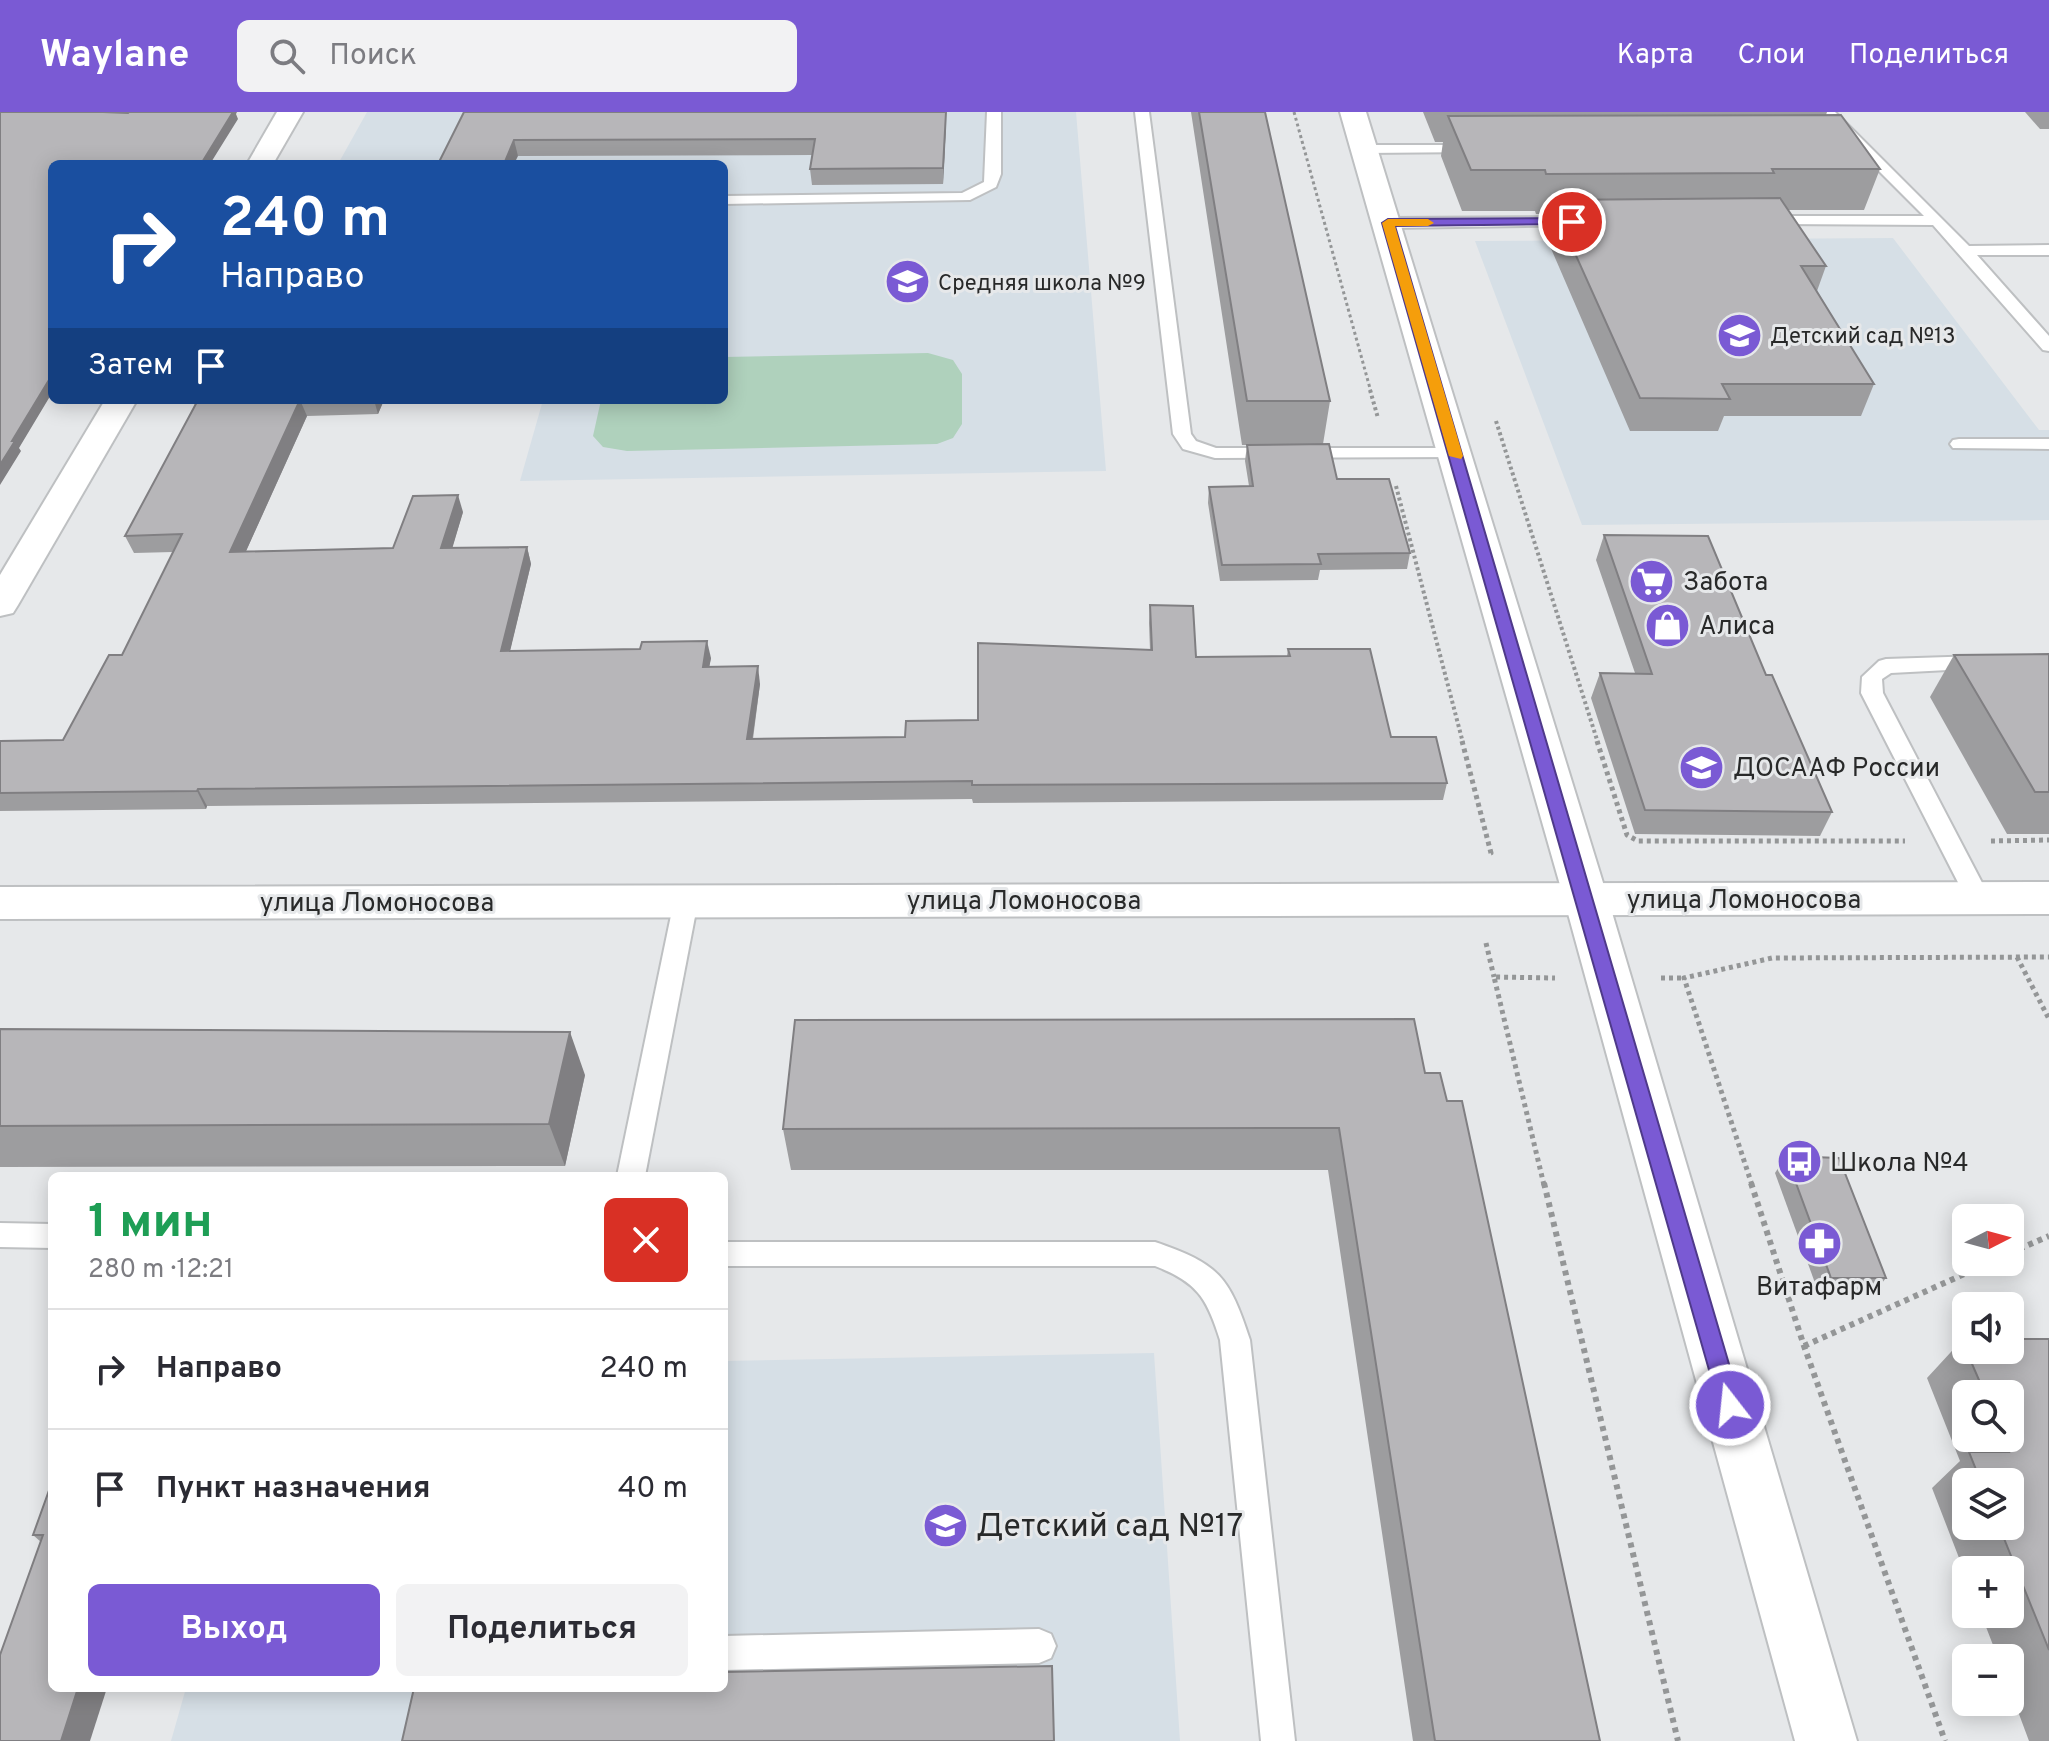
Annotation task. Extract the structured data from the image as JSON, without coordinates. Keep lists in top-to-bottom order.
{
  "streets": {
    "street": ["улица Ломоносова"]
  },
  "places": {
    "school or university": [
      "Средняя школа №9",
      "Детский сад №13",
      "ДОСААФ России",
      "Детский сад №17"
    ],
    "supermarket": ["Забота"],
    "shop": ["Алиса"],
    "bus stop": ["Школа №4"],
    "pharmacy": ["Витафарм"]
  },
  "north": "right",
  "page": {
    "header": "Waylane",
    "search": "Поиск",
    "nav": ["Карта", "Слои", "Поделиться"],
    "turn": ["240 m", "Направо"],
    "then": "Затем",
    "heading": ["1 мин", "280 m · 12:21"],
    "map_buttons": ["+", "−"],
    "list": [
      {
        "name": "Направо",
        "value": "240 m"
      },
      {
        "name": "Пункт назначения",
        "value": "40 m"
      }
    ],
    "buttons": ["Выход", "Поделиться"]
  }
}
